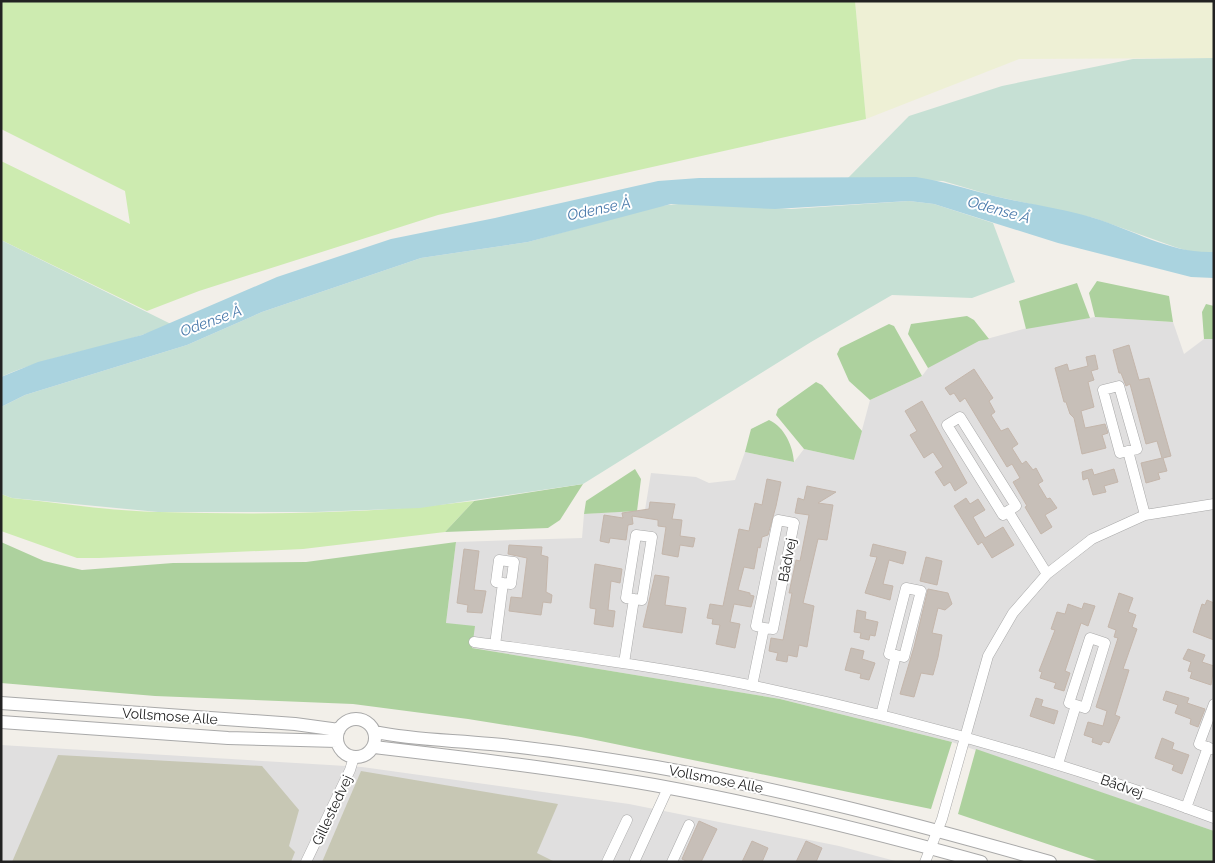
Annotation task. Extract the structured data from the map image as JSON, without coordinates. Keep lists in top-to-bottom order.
{
  "streets": {
    "street": ["Bådvej", "Vollsmose Alle", "Gillestedvej"]
  },
  "crossings": [
    ["Vollsmose Alle", "Gillestedvej"]
  ],
  "water": ["Odense Å"]
}
